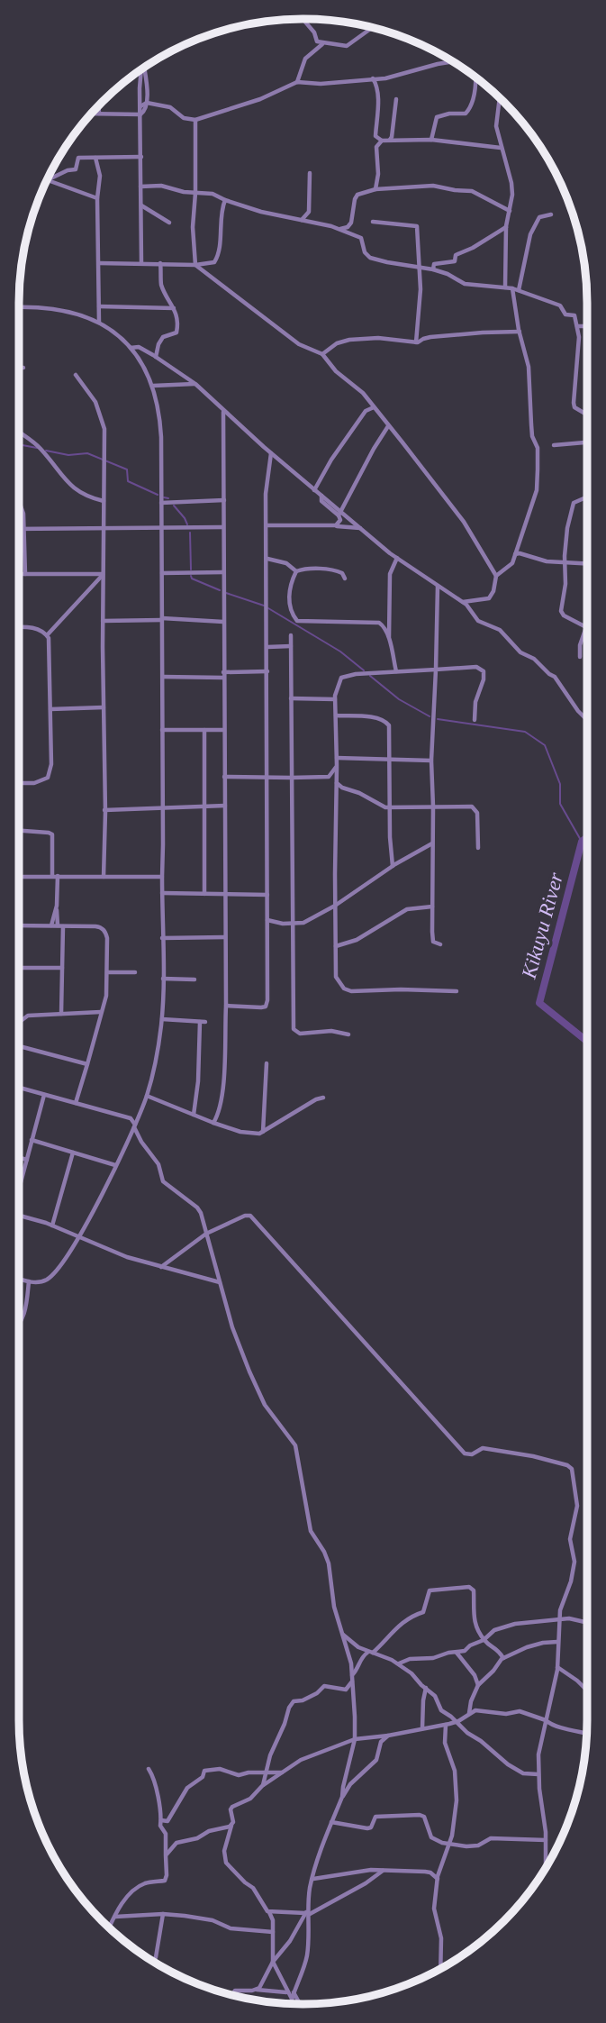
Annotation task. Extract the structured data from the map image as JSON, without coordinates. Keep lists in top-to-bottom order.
{
  "water": ["Kikuyu River"]
}
